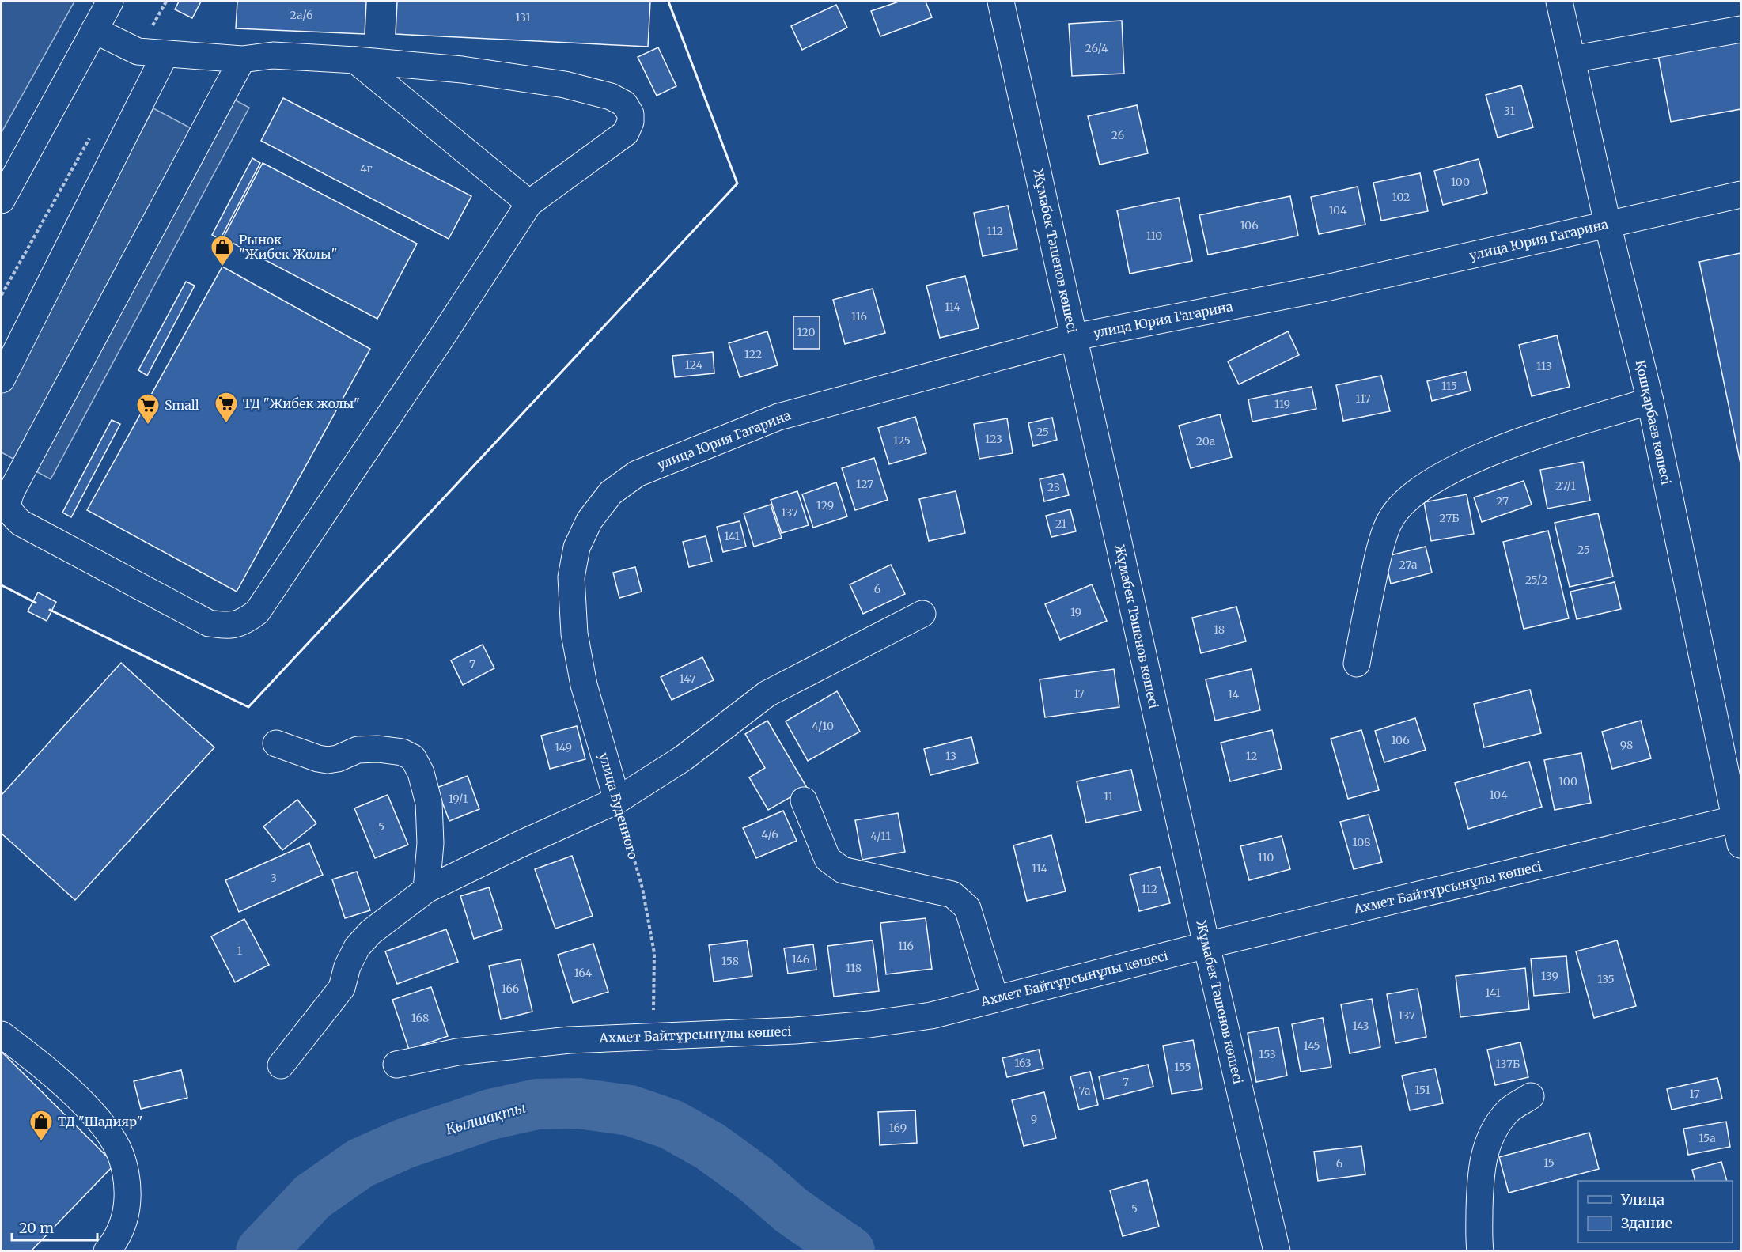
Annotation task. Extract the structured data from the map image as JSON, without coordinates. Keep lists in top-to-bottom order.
{
  "streets": {
    "street": [
      "улица Юрия Гагарина",
      "Жұмабек Тәшенов көшесі",
      "Қошқарбаев көшесі",
      "улица Буденного",
      "Ахмет Байтұрсынұлы көшесі"
    ]
  },
  "crossings": [
    ["улица Юрия Гагарина", "Жұмабек Тәшенов көшесі"],
    ["улица Юрия Гагарина", "Қошқарбаев көшесі"],
    ["улица Юрия Гагарина", "улица Буденного"],
    ["Жұмабек Тәшенов көшесі", "Ахмет Байтұрсынұлы көшесі"],
    ["Қошқарбаев көшесі", "Ахмет Байтұрсынұлы көшесі"],
    ["улица Буденного", "Ахмет Байтұрсынұлы көшесі"]
  ],
  "water": ["Қылшақты"],
  "places": {
    "shop": ["Рынок \"Жибек Жолы\"", "ТД \"Шадияр\""],
    "supermarket": ["ТД \"Жибек жолы\"", "Small"]
  },
  "house_numbers": [
    "2а/6",
    "131",
    "26/4",
    "31",
    "26",
    "4г",
    "100",
    "102",
    "104",
    "106",
    "112",
    "110",
    "114",
    "116",
    "120",
    "122",
    "124",
    "113",
    "115",
    "117",
    "119",
    "25",
    "123",
    "125",
    "20а",
    "127",
    "27/1",
    "23",
    "27",
    "129",
    "137",
    "27Б",
    "21",
    "141",
    "25",
    "27а",
    "25/2",
    "6",
    "19",
    "18",
    "7",
    "147",
    "17",
    "14",
    "4/10",
    "106",
    "98",
    "149",
    "13",
    "12",
    "100",
    "104",
    "11",
    "19/1",
    "5",
    "4/6",
    "4/11",
    "108",
    "110",
    "114",
    "3",
    "112",
    "116",
    "1",
    "146",
    "158",
    "118",
    "164",
    "139",
    "135",
    "166",
    "141",
    "137",
    "168",
    "143",
    "145",
    "153",
    "163",
    "137Б",
    "155",
    "7",
    "151",
    "7а",
    "17",
    "9",
    "169",
    "15а",
    "15",
    "6",
    "5"
  ],
  "legend": ["Улица", "Здание"],
  "scale_bar": "20 m"
}
